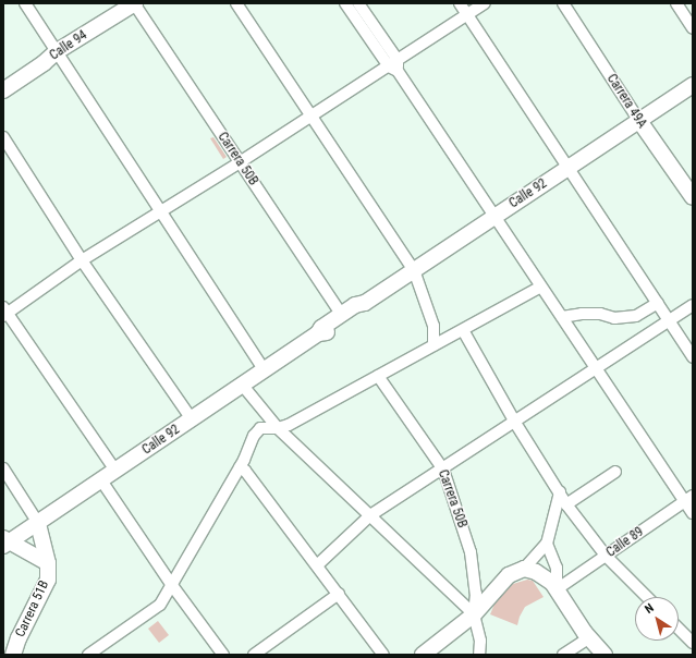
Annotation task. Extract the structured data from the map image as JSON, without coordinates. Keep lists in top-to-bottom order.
{
  "streets": {
    "street": [
      "Calle 94",
      "Carrera 49A",
      "Carrera 50B",
      "Calle 92",
      "Calle 89",
      "Carrera 51B"
    ]
  },
  "crossings": [
    ["Calle 94", "Carrera 50B"],
    ["Carrera 49A", "Calle 92"],
    ["Carrera 50B", "Calle 92"],
    ["Calle 92", "Carrera 51B"]
  ],
  "north": "top left"
}
